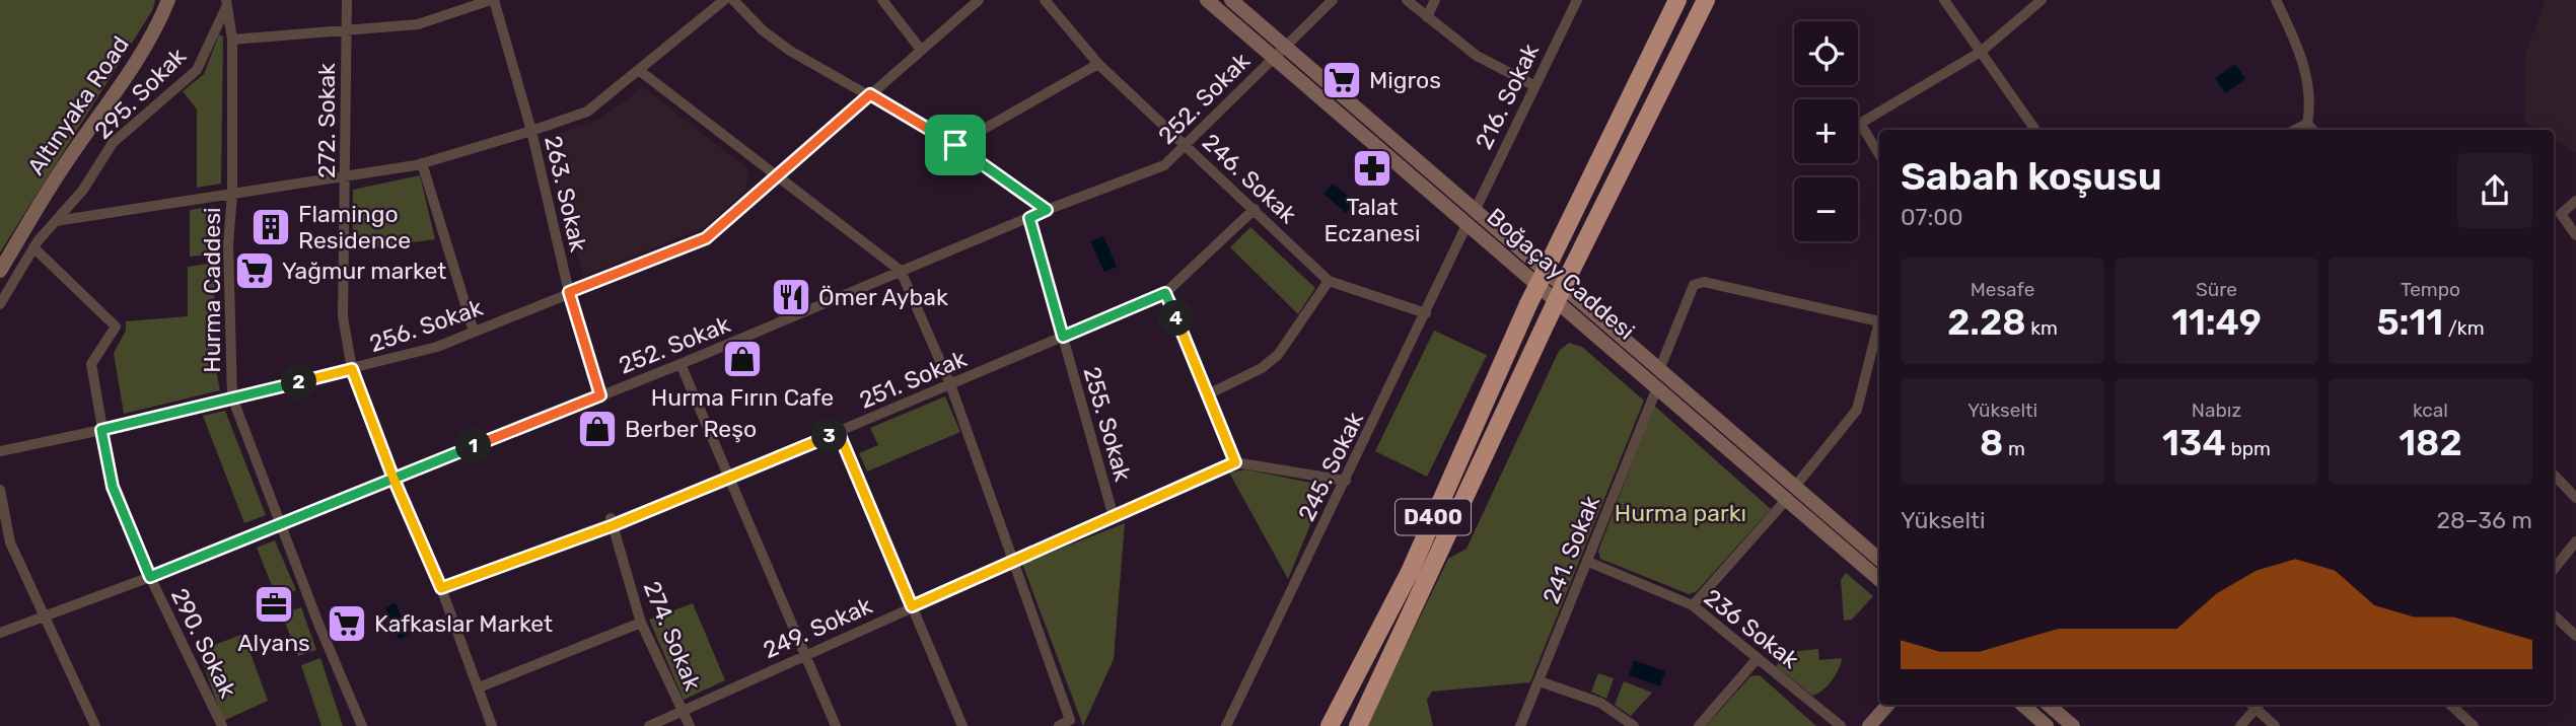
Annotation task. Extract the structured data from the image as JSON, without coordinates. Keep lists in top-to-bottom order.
{
  "streets": {
    "highway": ["D400"],
    "main road": ["Altınyaka Road", "Boğaçay Caddesi"],
    "street": [
      "295. Sokak",
      "216. Sokak",
      "252. Sokak",
      "272. Sokak",
      "246. Sokak",
      "263. Sokak",
      "Hurma Caddesi",
      "256. Sokak",
      "251. Sokak",
      "255. Sokak",
      "245. Sokak",
      "241. Sokak",
      "249. Sokak",
      "236 Sokak",
      "274. Sokak",
      "290. Sokak"
    ]
  },
  "crossings": [
    ["295. Sokak", "Hurma Caddesi"],
    ["295. Sokak", "290. Sokak"],
    ["216. Sokak", "Boğaçay Caddesi"],
    ["216. Sokak", "245. Sokak"],
    ["252. Sokak", "272. Sokak"],
    ["252. Sokak", "246. Sokak"],
    ["252. Sokak", "263. Sokak"],
    ["252. Sokak", "Boğaçay Caddesi"],
    ["252. Sokak", "Hurma Caddesi"],
    ["252. Sokak", "255. Sokak"],
    ["252. Sokak", "290. Sokak"],
    ["272. Sokak", "256. Sokak"],
    ["272. Sokak", "251. Sokak"],
    ["246. Sokak", "251. Sokak"],
    ["246. Sokak", "245. Sokak"],
    ["263. Sokak", "256. Sokak"],
    ["Boğaçay Caddesi", "245. Sokak"],
    ["Boğaçay Caddesi", "241. Sokak"],
    ["Hurma Caddesi", "256. Sokak"],
    ["256. Sokak", "290. Sokak"],
    ["251. Sokak", "255. Sokak"],
    ["251. Sokak", "274. Sokak"],
    ["255. Sokak", "249. Sokak"],
    ["241. Sokak", "236 Sokak"],
    ["249. Sokak", "274. Sokak"]
  ],
  "parks": ["Hurma parkı"],
  "places": {
    "supermarket": ["Migros", "Yağmur market", "Kafkaslar Market"],
    "pharmacy": ["Talat Eczanesi"],
    "building": ["Flamingo Residence"],
    "restaurant": ["Ömer Aybak"],
    "shop": ["Hurma Fırın Cafe", "Berber Reşo"],
    "office": ["Alyans"]
  },
  "page": {
    "map_buttons": ["+", "−"],
    "heading": ["Sabah koşusu", "07:00"],
    "stats": [
      ["Mesafe", "2.28 km"],
      ["Süre", "11:49"],
      ["Tempo", "5:11 /km"],
      ["Yükselti", "8 m"],
      ["Nabız", "134 bpm"],
      ["kcal", "182"]
    ],
    "pins": [
      "4",
      "2",
      "3",
      "1"
    ],
    "chart": ["Yükselti", "28–36 m"]
  }
}
